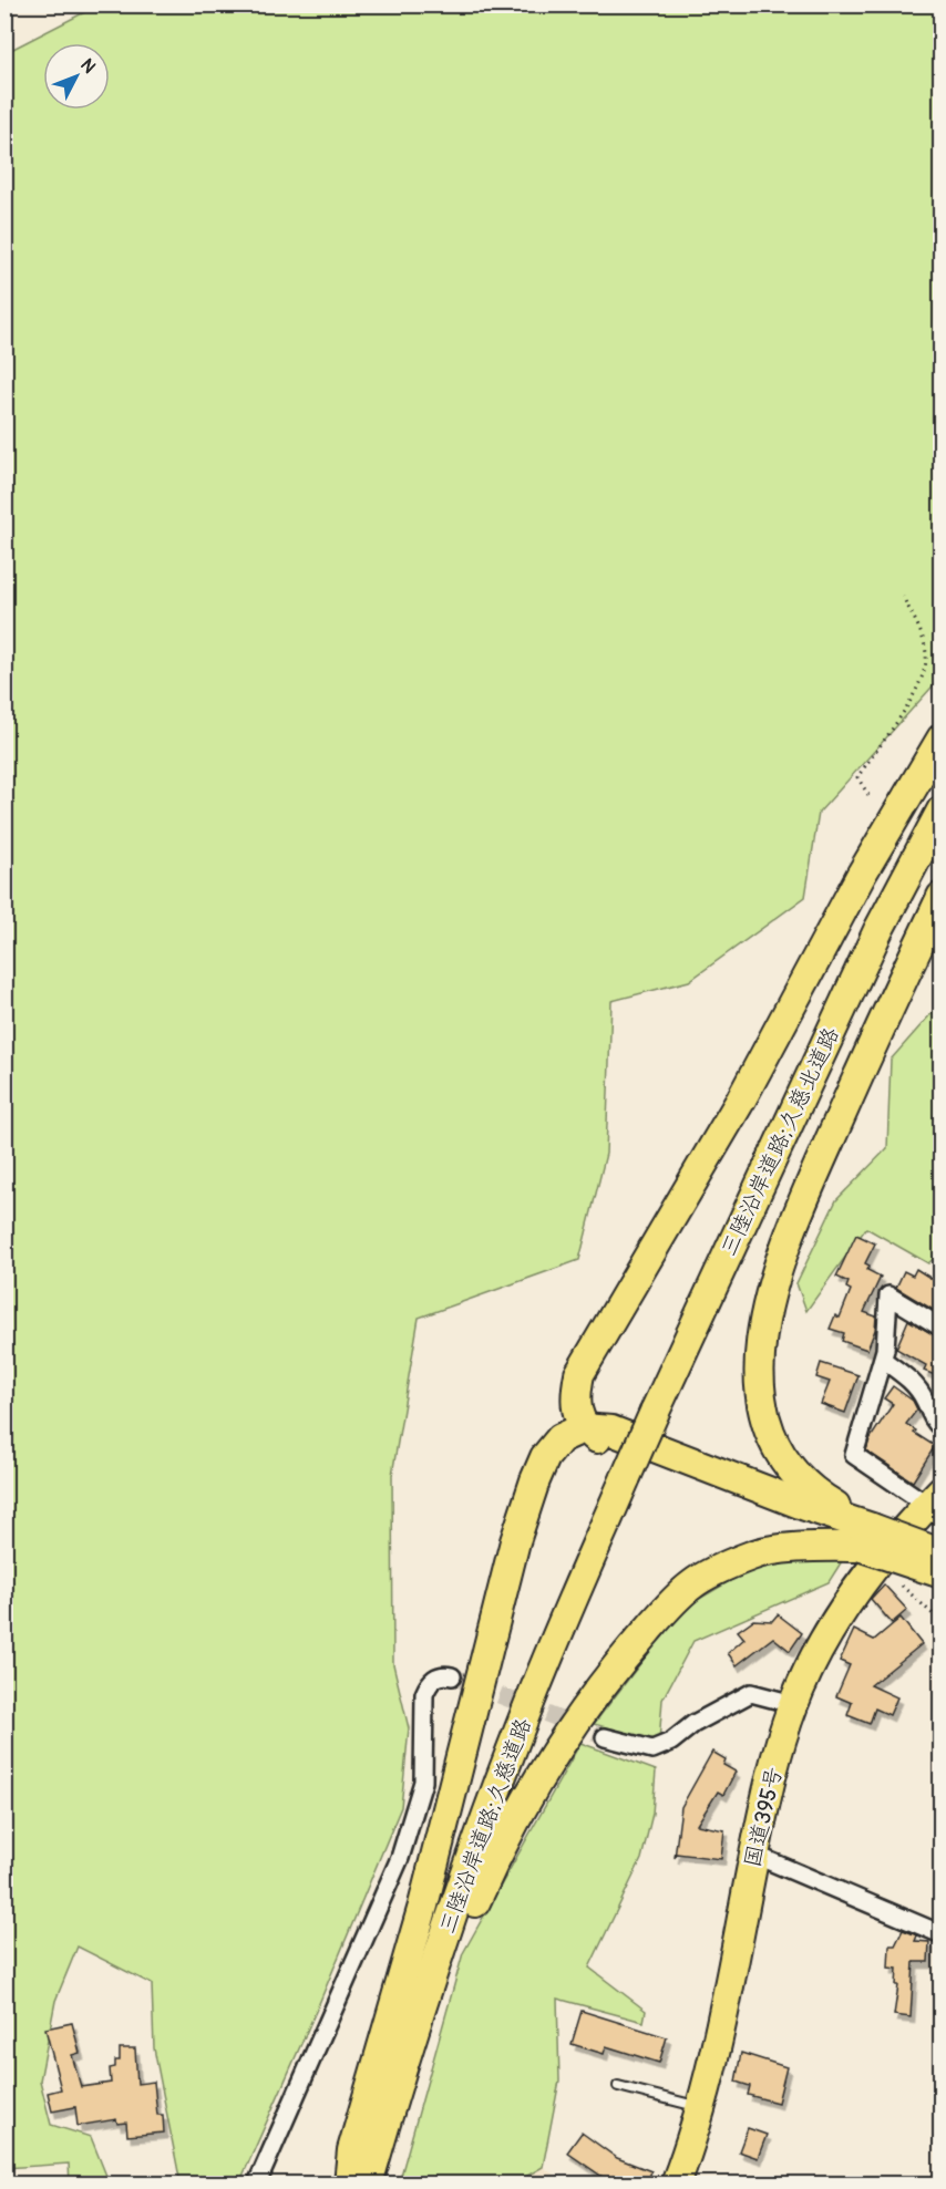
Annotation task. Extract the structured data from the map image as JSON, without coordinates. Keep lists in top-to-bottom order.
{
  "streets": {
    "highway": ["三陸沿岸道路;久慈北道路", "国道395号", "三陸沿岸道路;久慈道路"]
  },
  "crossings": [
    ["三陸沿岸道路;久慈北道路", "三陸沿岸道路;久慈道路"]
  ],
  "north": "top right"
}
